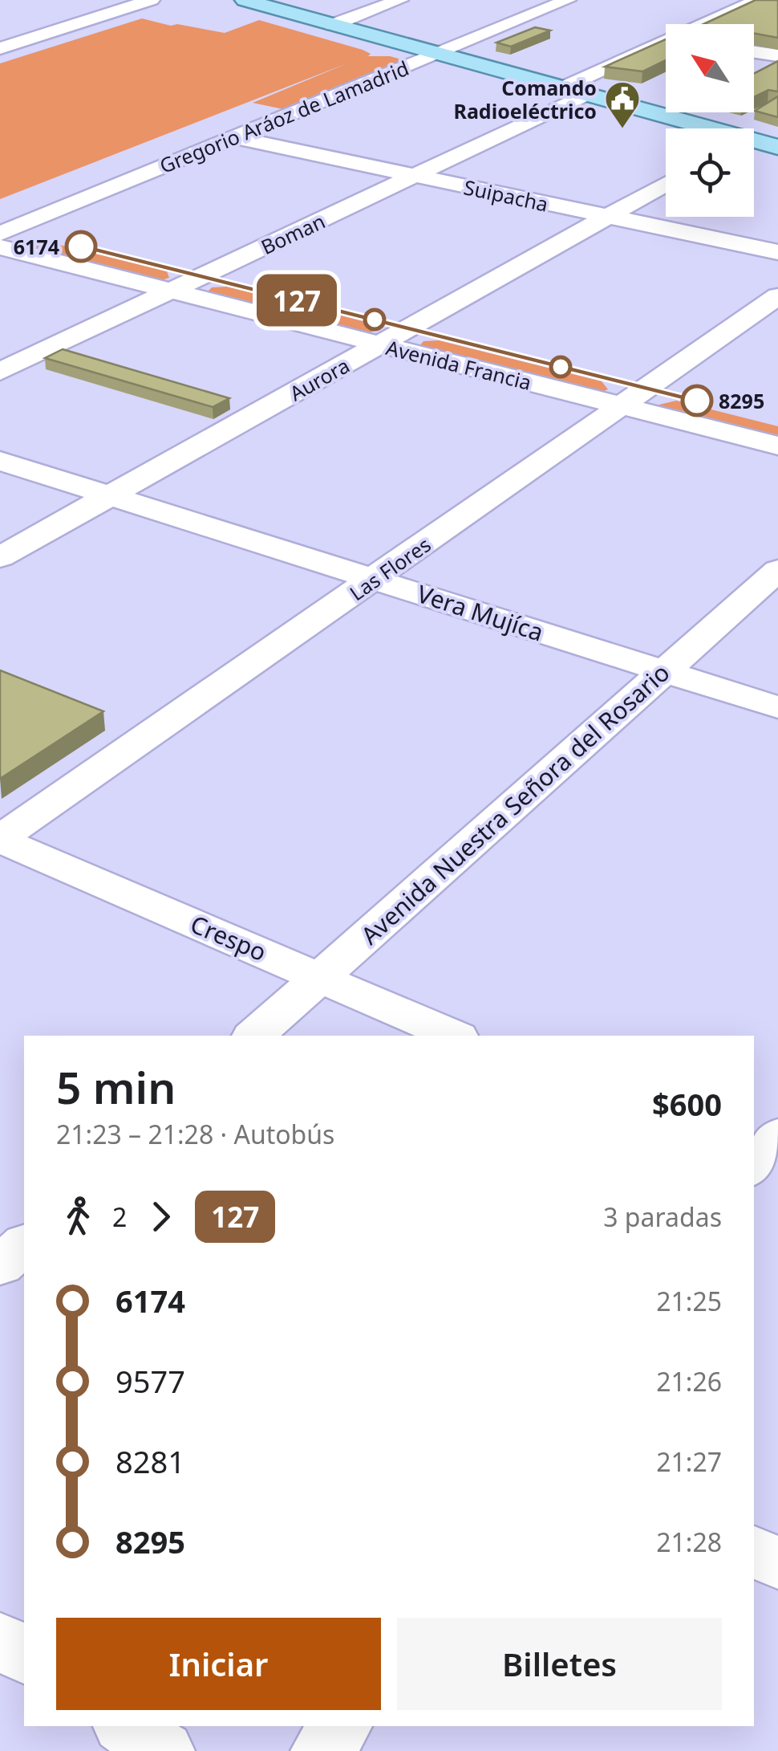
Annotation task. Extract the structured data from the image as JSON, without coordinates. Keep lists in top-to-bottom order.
{
  "streets": {
    "street": [
      "Gregorio Aráoz de Lamadrid",
      "Suipacha",
      "Boman",
      "Avenida Francia",
      "Aurora",
      "Las Flores",
      "Vera Mujíca",
      "Avenida Nuestra Señora del Rosario",
      "Crespo"
    ]
  },
  "crossings": [
    ["Gregorio Aráoz de Lamadrid", "Suipacha"],
    ["Gregorio Aráoz de Lamadrid", "Avenida Francia"],
    ["Suipacha", "Boman"],
    ["Suipacha", "Aurora"],
    ["Boman", "Avenida Francia"],
    ["Avenida Francia", "Aurora"],
    ["Avenida Francia", "Las Flores"],
    ["Aurora", "Vera Mujíca"],
    ["Las Flores", "Vera Mujíca"],
    ["Las Flores", "Crespo"],
    ["Vera Mujíca", "Avenida Nuestra Señora del Rosario"],
    ["Avenida Nuestra Señora del Rosario", "Crespo"]
  ],
  "places": {
    "public building": ["Comando Radioeléctrico"],
    "other": ["6174", "8295"]
  },
  "lines": ["bus line 127"],
  "north": "top left",
  "page": {
    "on_map": "127",
    "heading": ["5 min", "21:23 – 21:28 · Autobús", "$600"],
    "legs": ["2", "127", "3 paradas"],
    "list": [
      {
        "name": "6174",
        "value": "21:25"
      },
      {
        "name": "9577",
        "value": "21:26"
      },
      {
        "name": "8281",
        "value": "21:27"
      },
      {
        "name": "8295",
        "value": "21:28"
      }
    ],
    "buttons": ["Iniciar", "Billetes"]
  }
}
